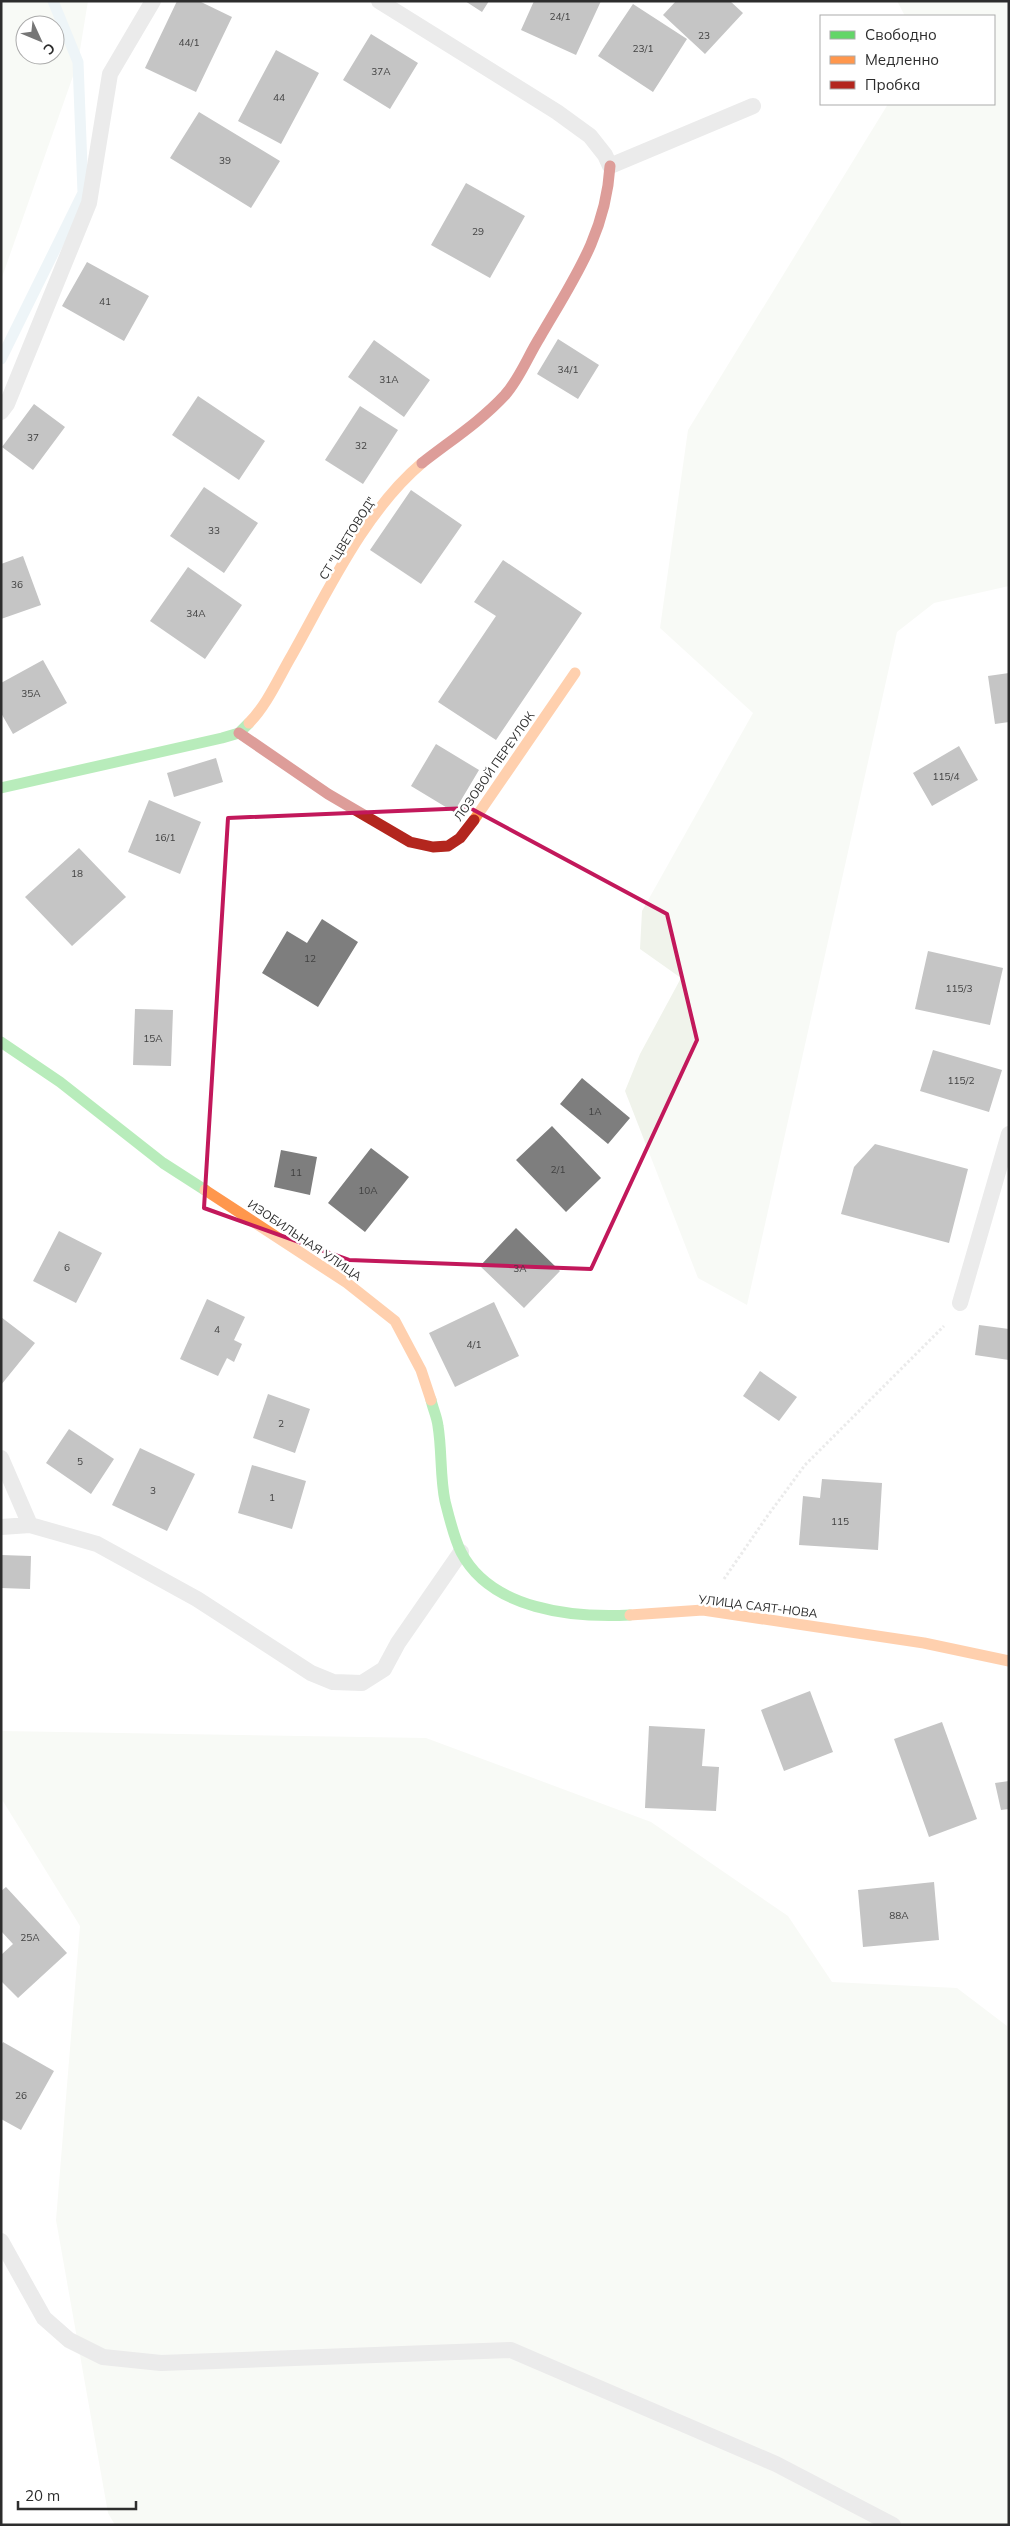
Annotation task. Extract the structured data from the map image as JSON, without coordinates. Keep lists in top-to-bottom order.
{
  "streets": {
    "street": [
      "СТ \"ЦВЕТОВОД\"",
      "ЛОЗОВОЙ ПЕРЕУЛОК",
      "ИЗОБИЛЬНАЯ УЛИЦА",
      "УЛИЦА САЯТ-НОВА"
    ]
  },
  "crossings": [
    ["СТ \"ЦВЕТОВОД\"", "ЛОЗОВОЙ ПЕРЕУЛОК"],
    ["ИЗОБИЛЬНАЯ УЛИЦА", "УЛИЦА САЯТ-НОВА"]
  ],
  "house_numbers": [
    "24/1",
    "23",
    "44/1",
    "23/1",
    "37А",
    "44",
    "39",
    "29",
    "41",
    "34/1",
    "31А",
    "37",
    "32",
    "33",
    "36",
    "34А",
    "35А",
    "115/4",
    "16/1",
    "18",
    "12",
    "115/3",
    "15А",
    "115/2",
    "1А",
    "2/1",
    "11",
    "10А",
    "6",
    "3А",
    "4",
    "4/1",
    "2",
    "5",
    "3",
    "1",
    "115",
    "88А",
    "25А",
    "26"
  ],
  "legend": ["Свободно", "Медленно", "Пробка"],
  "scale_bar": "20 m",
  "north": "bottom right"
}
